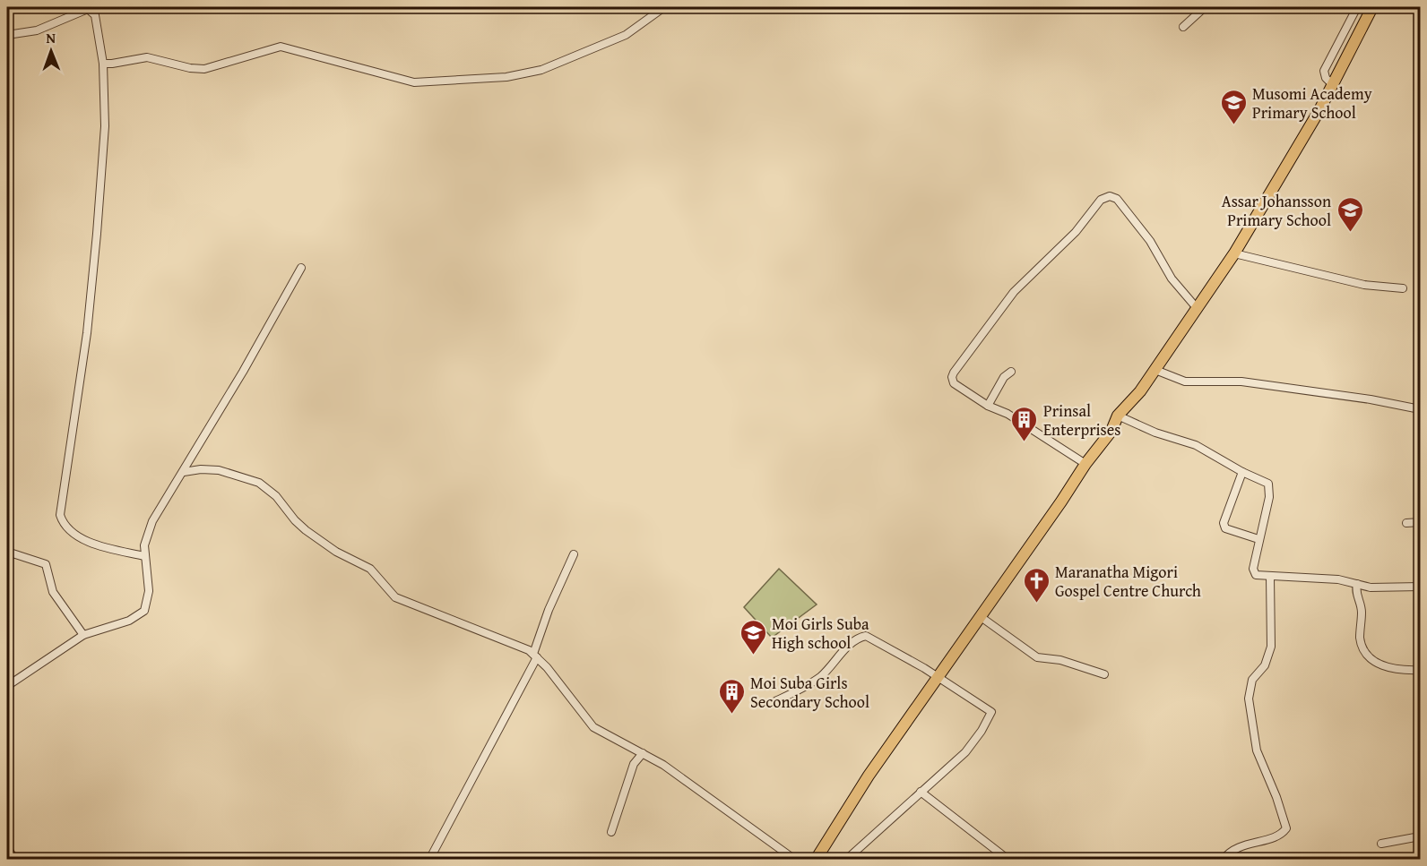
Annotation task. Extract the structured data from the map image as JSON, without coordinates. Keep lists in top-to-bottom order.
{
  "places": {
    "school or university": ["Musomi Academy Primary School", "Assar Johansson Primary School", "Moi Girls Suba High school"],
    "building": ["Prinsal Enterprises", "Moi Suba Girls Secondary School"],
    "church": ["Maranatha Migori Gospel Centre Church"]
  },
  "north": "top"
}
